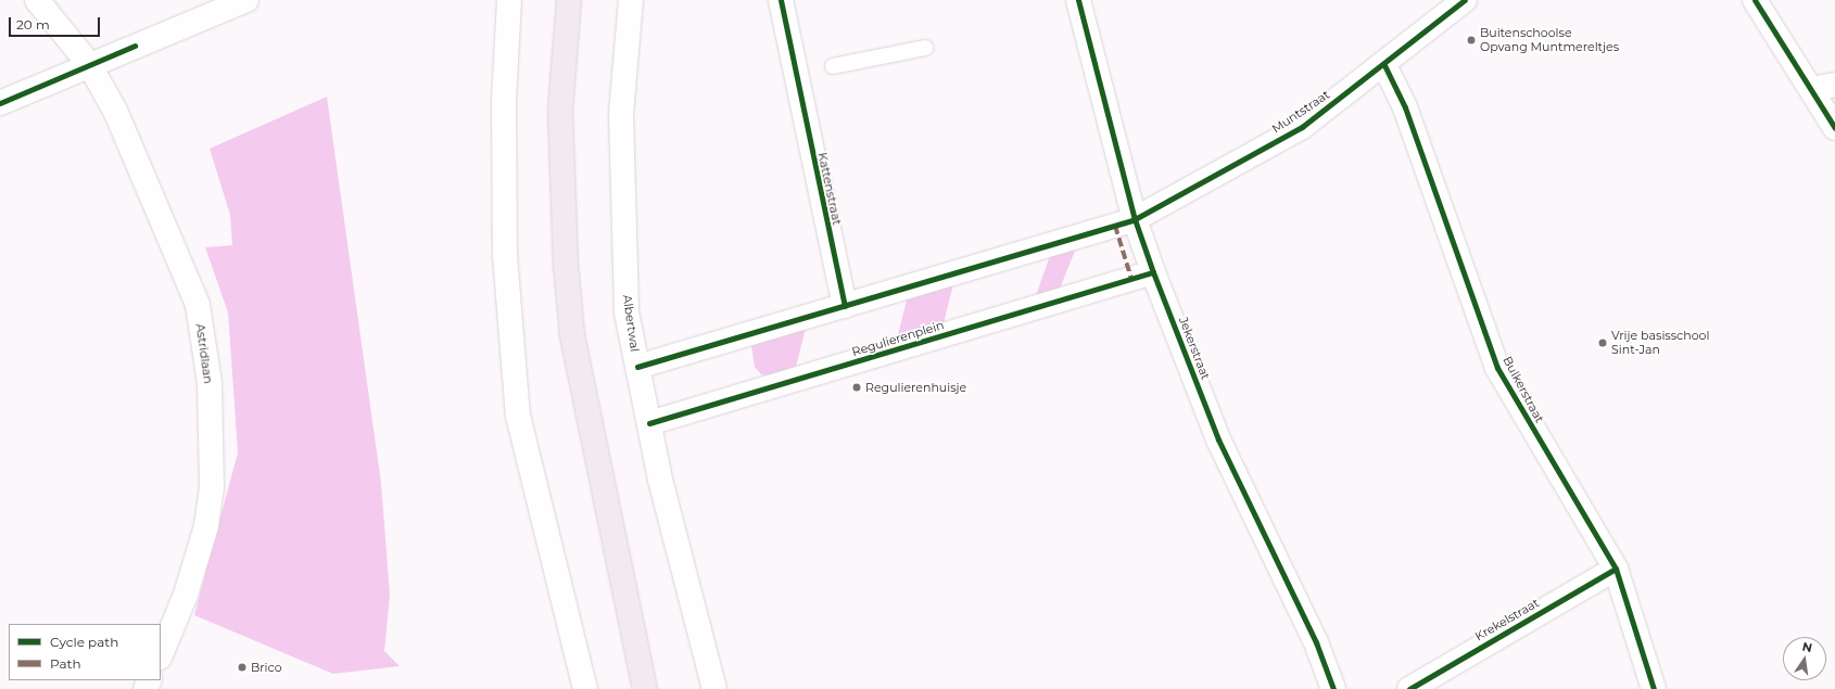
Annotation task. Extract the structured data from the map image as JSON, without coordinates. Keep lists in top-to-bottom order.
{
  "streets": {
    "street": [
      "Muntstraat",
      "Kattenstraat",
      "Albertwal",
      "Regulierenplein",
      "Jekerstraat",
      "Astridlaan",
      "Bulkerstraat",
      "Krekelstraat"
    ]
  },
  "crossings": [
    ["Muntstraat", "Jekerstraat"],
    ["Muntstraat", "Bulkerstraat"],
    ["Albertwal", "Regulierenplein"],
    ["Regulierenplein", "Jekerstraat"],
    ["Bulkerstraat", "Krekelstraat"]
  ],
  "places": [
    "Buitenschoolse Opvang Muntmereltjes",
    "Vrije basisschool Sint-Jan",
    "Regulierenhuisje",
    "Brico"
  ],
  "legend": ["Cycle path", "Path"],
  "scale_bar": "20 m",
  "north": "top"
}
